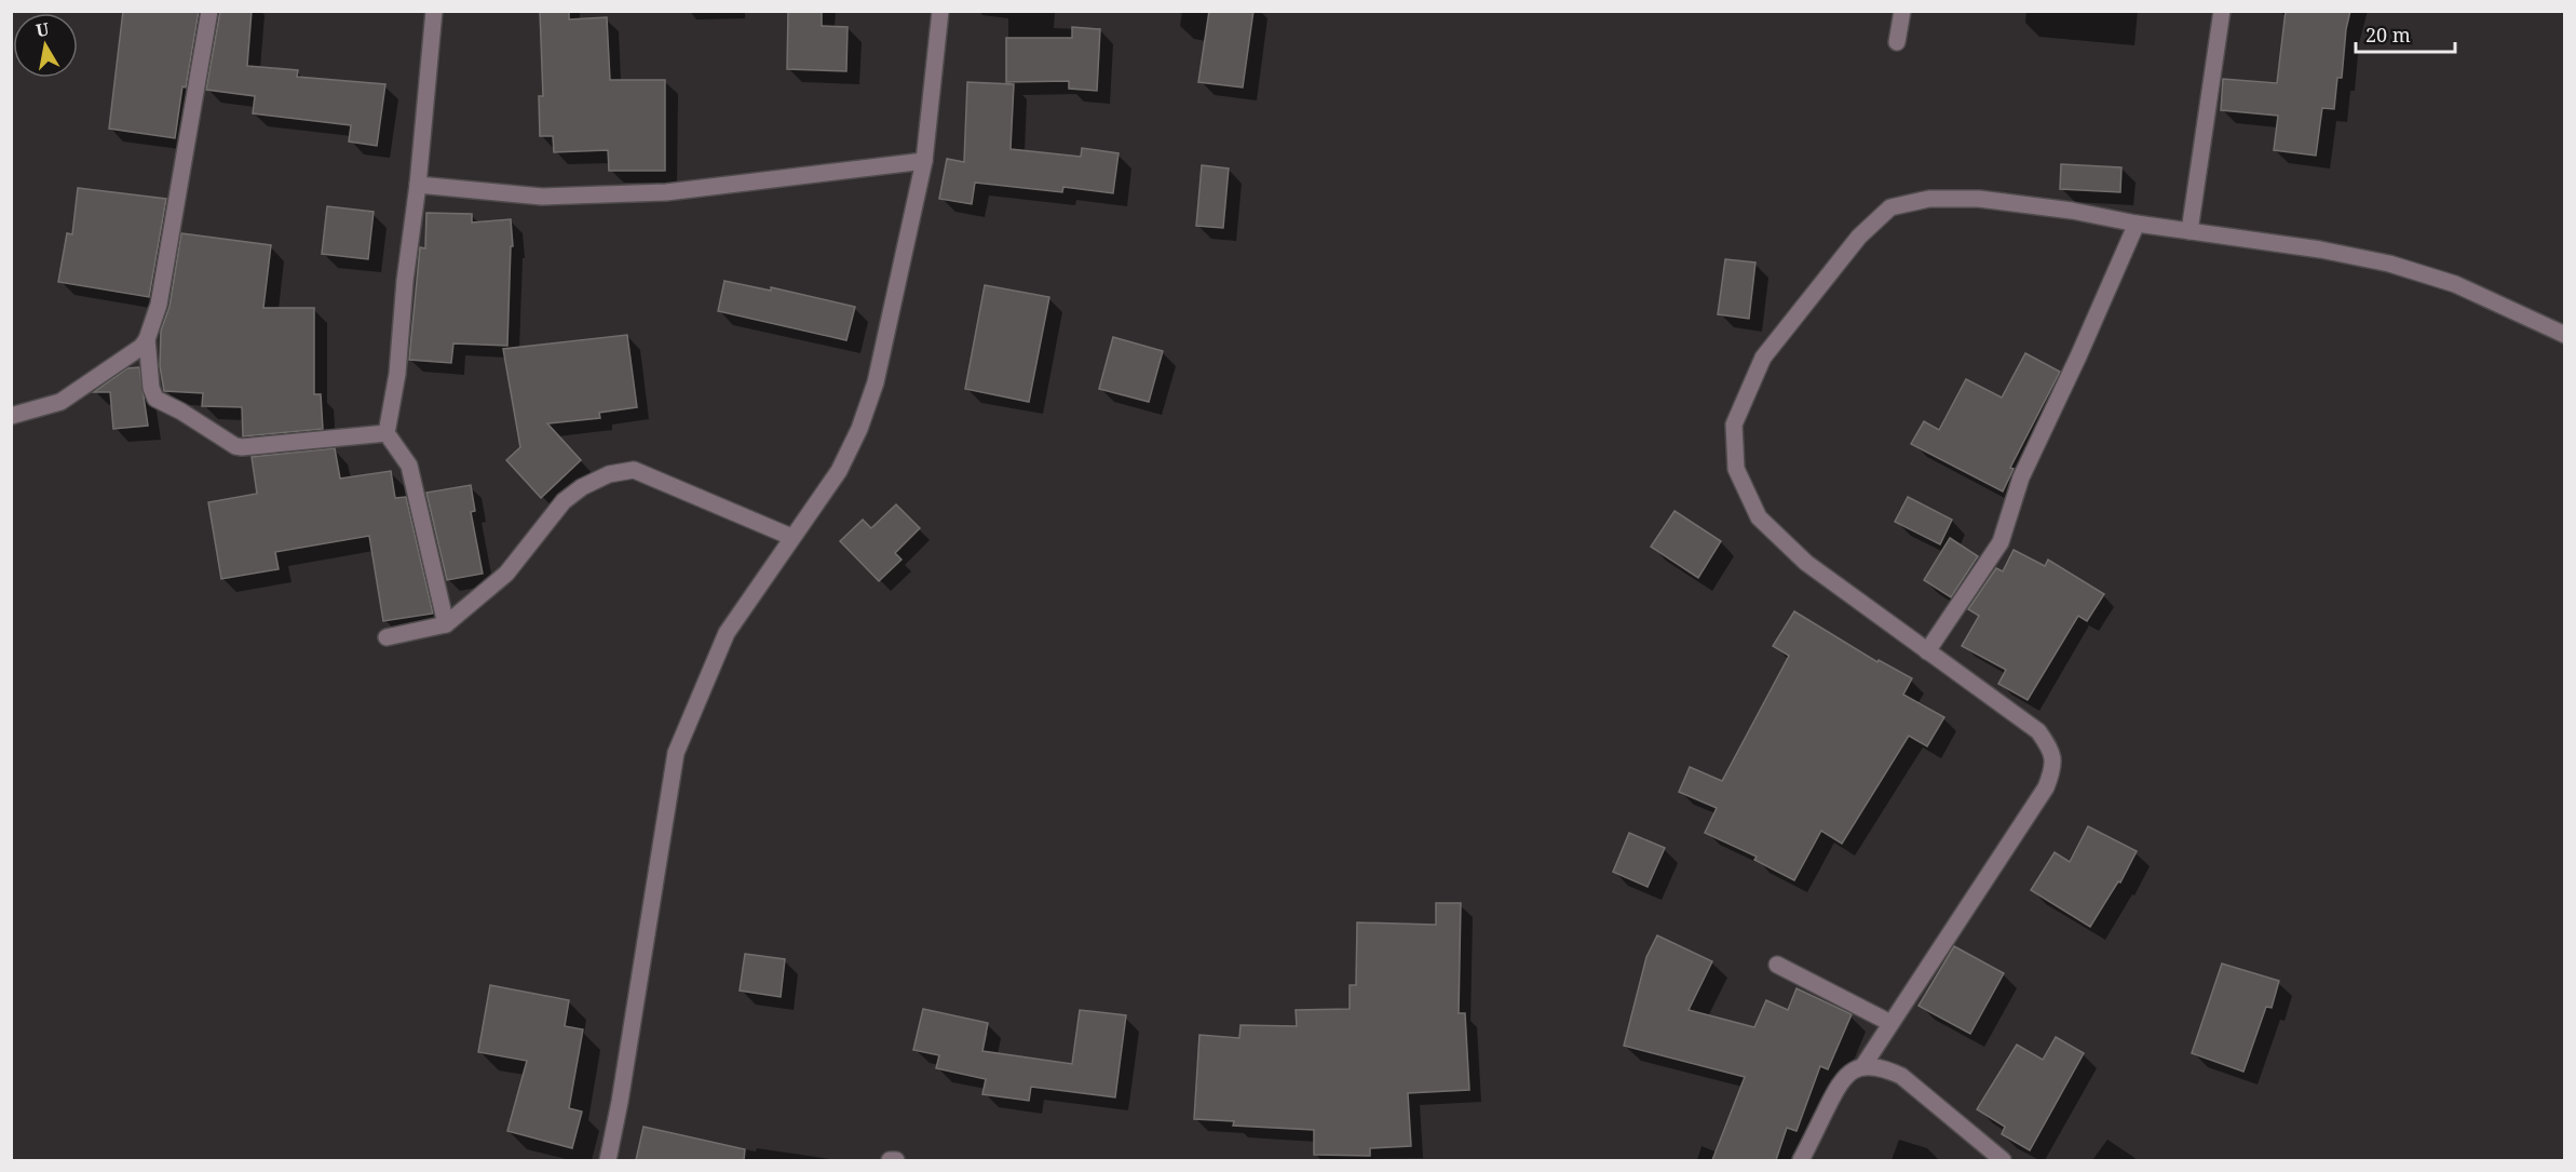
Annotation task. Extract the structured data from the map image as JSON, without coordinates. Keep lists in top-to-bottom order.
{
  "scale_bar": "20 m",
  "north": "top"
}
